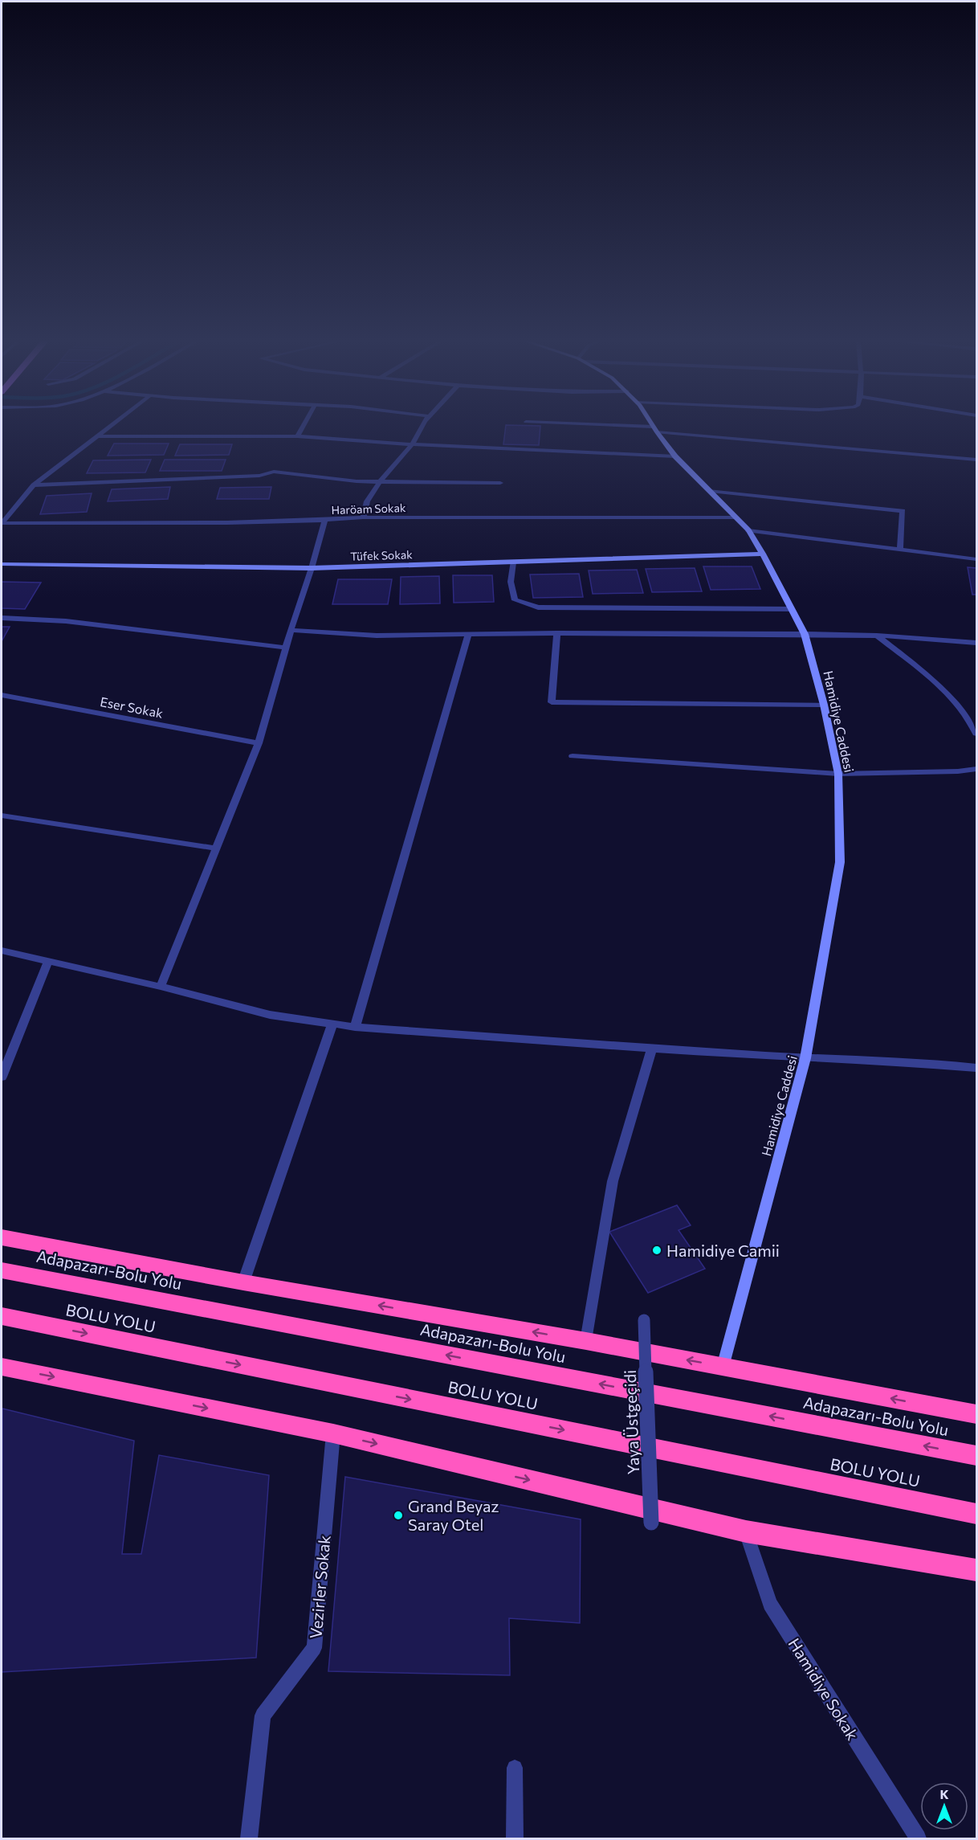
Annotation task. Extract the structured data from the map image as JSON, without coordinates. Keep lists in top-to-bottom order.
{
  "streets": {
    "highway": ["Adapazarı-Bolu Yolu", "BOLU YOLU"],
    "street": [
      "Haröam Sokak",
      "Tüfek Sokak",
      "Eser Sokak",
      "Hamidiye Caddesi",
      "Yaya Üstgeçidi",
      "Vezirler Sokak",
      "Hamidiye Sokak"
    ]
  },
  "crossings": [
    ["Haröam Sokak", "Hamidiye Caddesi"],
    ["Tüfek Sokak", "Hamidiye Caddesi"]
  ],
  "places": ["Hamidiye Camii", "Grand Beyaz Saray Otel"],
  "north": "top"
}
